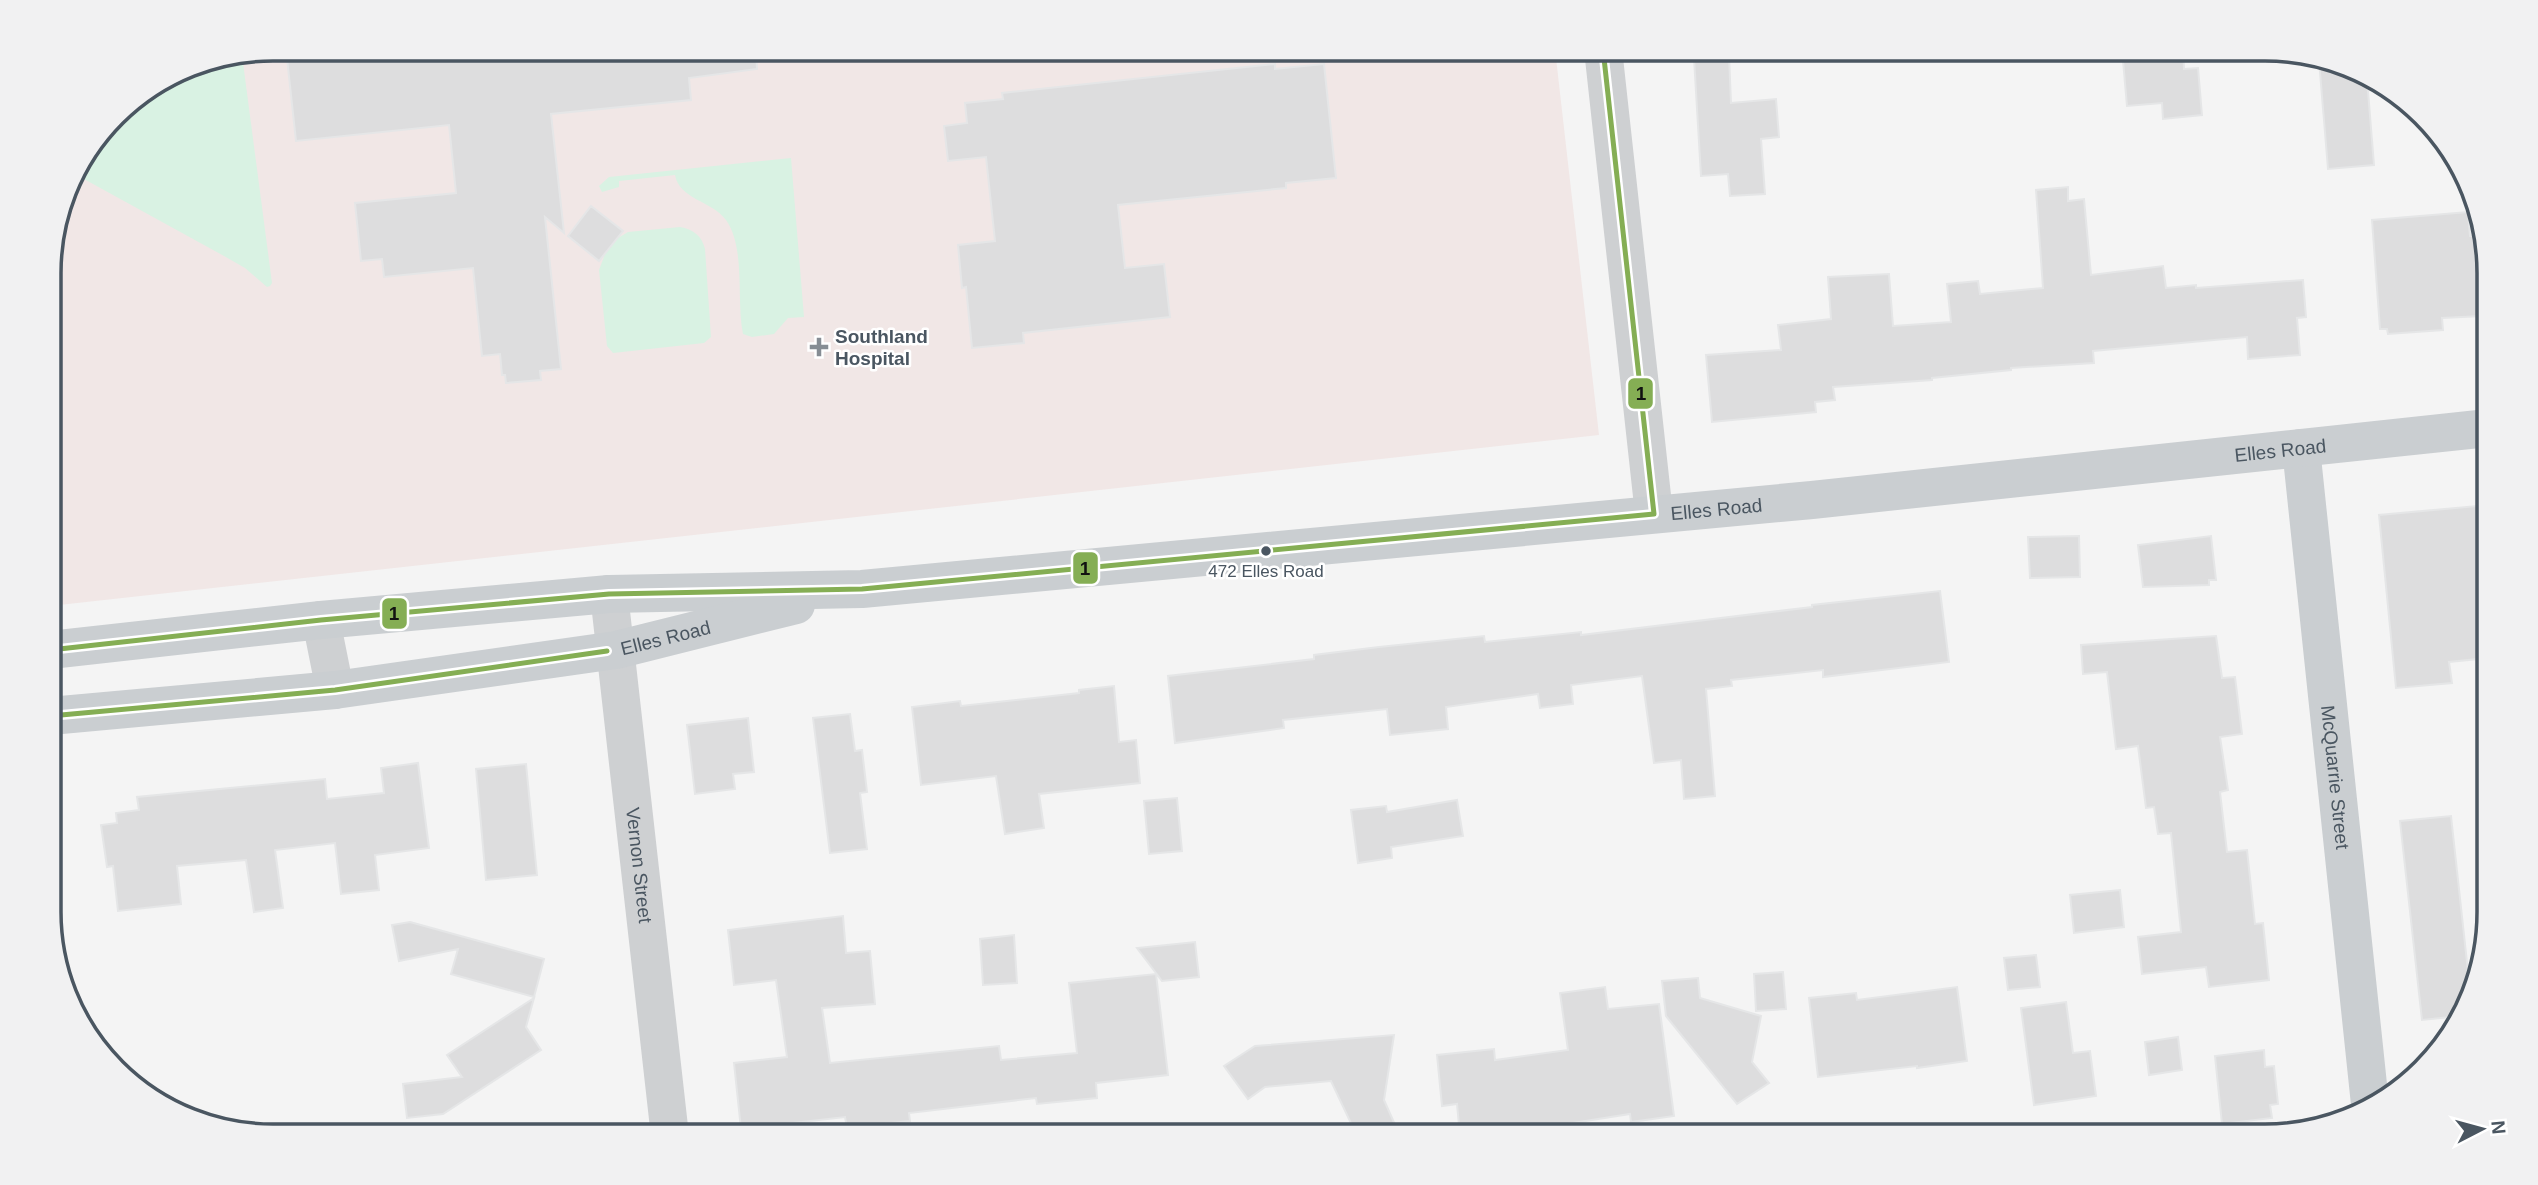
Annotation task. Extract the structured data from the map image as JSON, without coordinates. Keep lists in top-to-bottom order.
{
  "streets": {
    "main road": ["Elles Road", "McQuarrie Street"],
    "street": ["Vernon Street"]
  },
  "crossings": [
    ["Elles Road", "McQuarrie Street"],
    ["Elles Road", "Vernon Street"]
  ],
  "places": {
    "health": ["Southland Hospital"],
    "other": ["472 Elles Road"]
  },
  "lines": ["transit line 1"],
  "north": "right"
}
